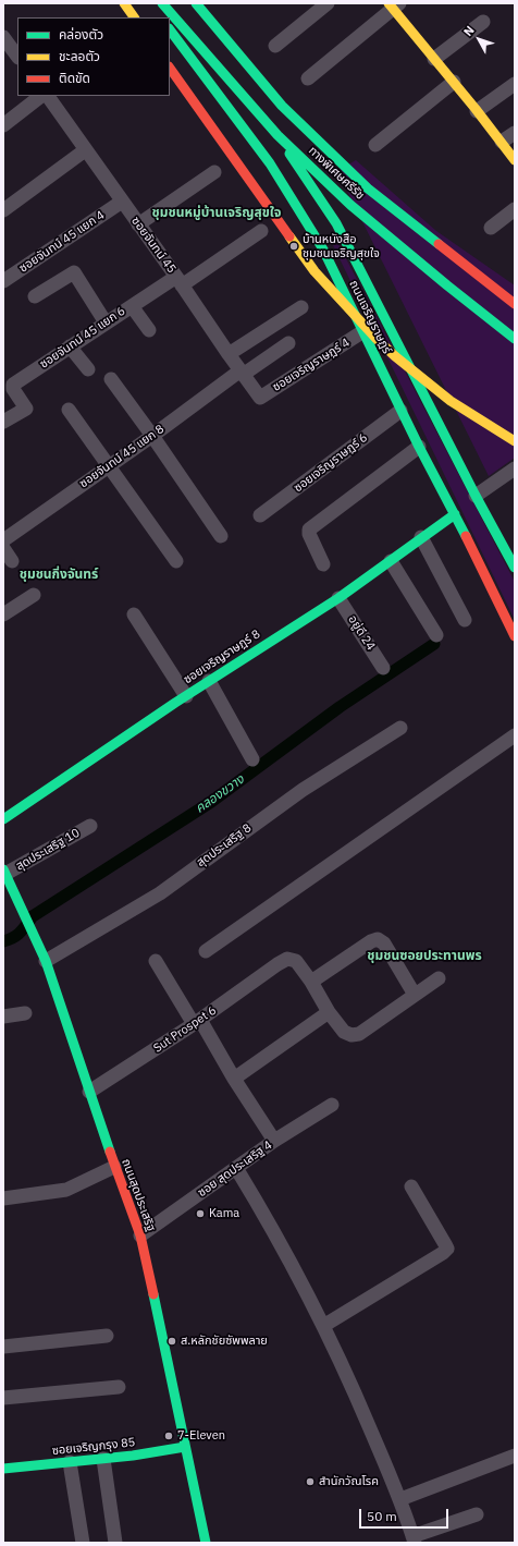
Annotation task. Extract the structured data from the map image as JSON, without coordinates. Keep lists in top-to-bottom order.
{
  "streets": {
    "main road": [
      "ทางพิเศษศรีรัช",
      "ถนนเจริญราษฎร์",
      "ซอยเจริญราษฎร์ 8",
      "ถนนสุดประเสริฐ",
      "ซอยเจริญกรุง 85"
    ],
    "street": [
      "ซอยจันทน์ 45 แยก 4",
      "ซอยจันทน์ 45",
      "ซอยจันทน์ 45 แยก 6",
      "ซอยเจริญราษฎร์ 4",
      "ซอยจันทน์ 45 แยก 8",
      "ซอยเจริญราษฎร์ 6",
      "อยู่ดี 24",
      "สุดประเสริฐ 8",
      "สุดประเสริฐ 10",
      "Sut Prospet 6",
      "ซอย สุดประเสริฐ 4"
    ]
  },
  "crossings": [
    ["ซอยจันทน์ 45 แยก 4", "ซอยจันทน์ 45"],
    ["ซอยจันทน์ 45", "ซอยจันทน์ 45 แยก 6"],
    ["ซอยจันทน์ 45", "ซอยเจริญราษฎร์ 4"],
    ["ซอยจันทน์ 45", "ซอยจันทน์ 45 แยก 8"],
    ["ถนนเจริญราษฎร์", "ซอยเจริญราษฎร์ 4"],
    ["ถนนเจริญราษฎร์", "ซอยเจริญราษฎร์ 6"],
    ["ถนนเจริญราษฎร์", "ซอยเจริญราษฎร์ 8"],
    ["อยู่ดี 24", "ซอยเจริญราษฎร์ 8"],
    ["สุดประเสริฐ 8", "ถนนสุดประเสริฐ"],
    ["สุดประเสริฐ 10", "ถนนสุดประเสริฐ"],
    ["Sut Prospet 6", "ถนนสุดประเสริฐ"],
    ["ซอย สุดประเสริฐ 4", "ถนนสุดประเสริฐ"],
    ["ถนนสุดประเสริฐ", "ซอยเจริญกรุง 85"]
  ],
  "districts": ["ชุมชนหมู่บ้านเจริญสุขใจ", "ชุมชนกิ่งจันทร์", "ชุมชนซอยประทานพร"],
  "water": ["คลองขวาง"],
  "places": [
    "บ้านหนังสือ ชุมชนเจริญสุขใจ",
    "Kama",
    "ส.หลักชัยซัพพลาย",
    "7-Eleven",
    "สำนักวัณโรค"
  ],
  "legend": ["คล่องตัว", "ชะลอตัว", "ติดขัด"],
  "scale_bar": "50 m",
  "north": "top left"
}
